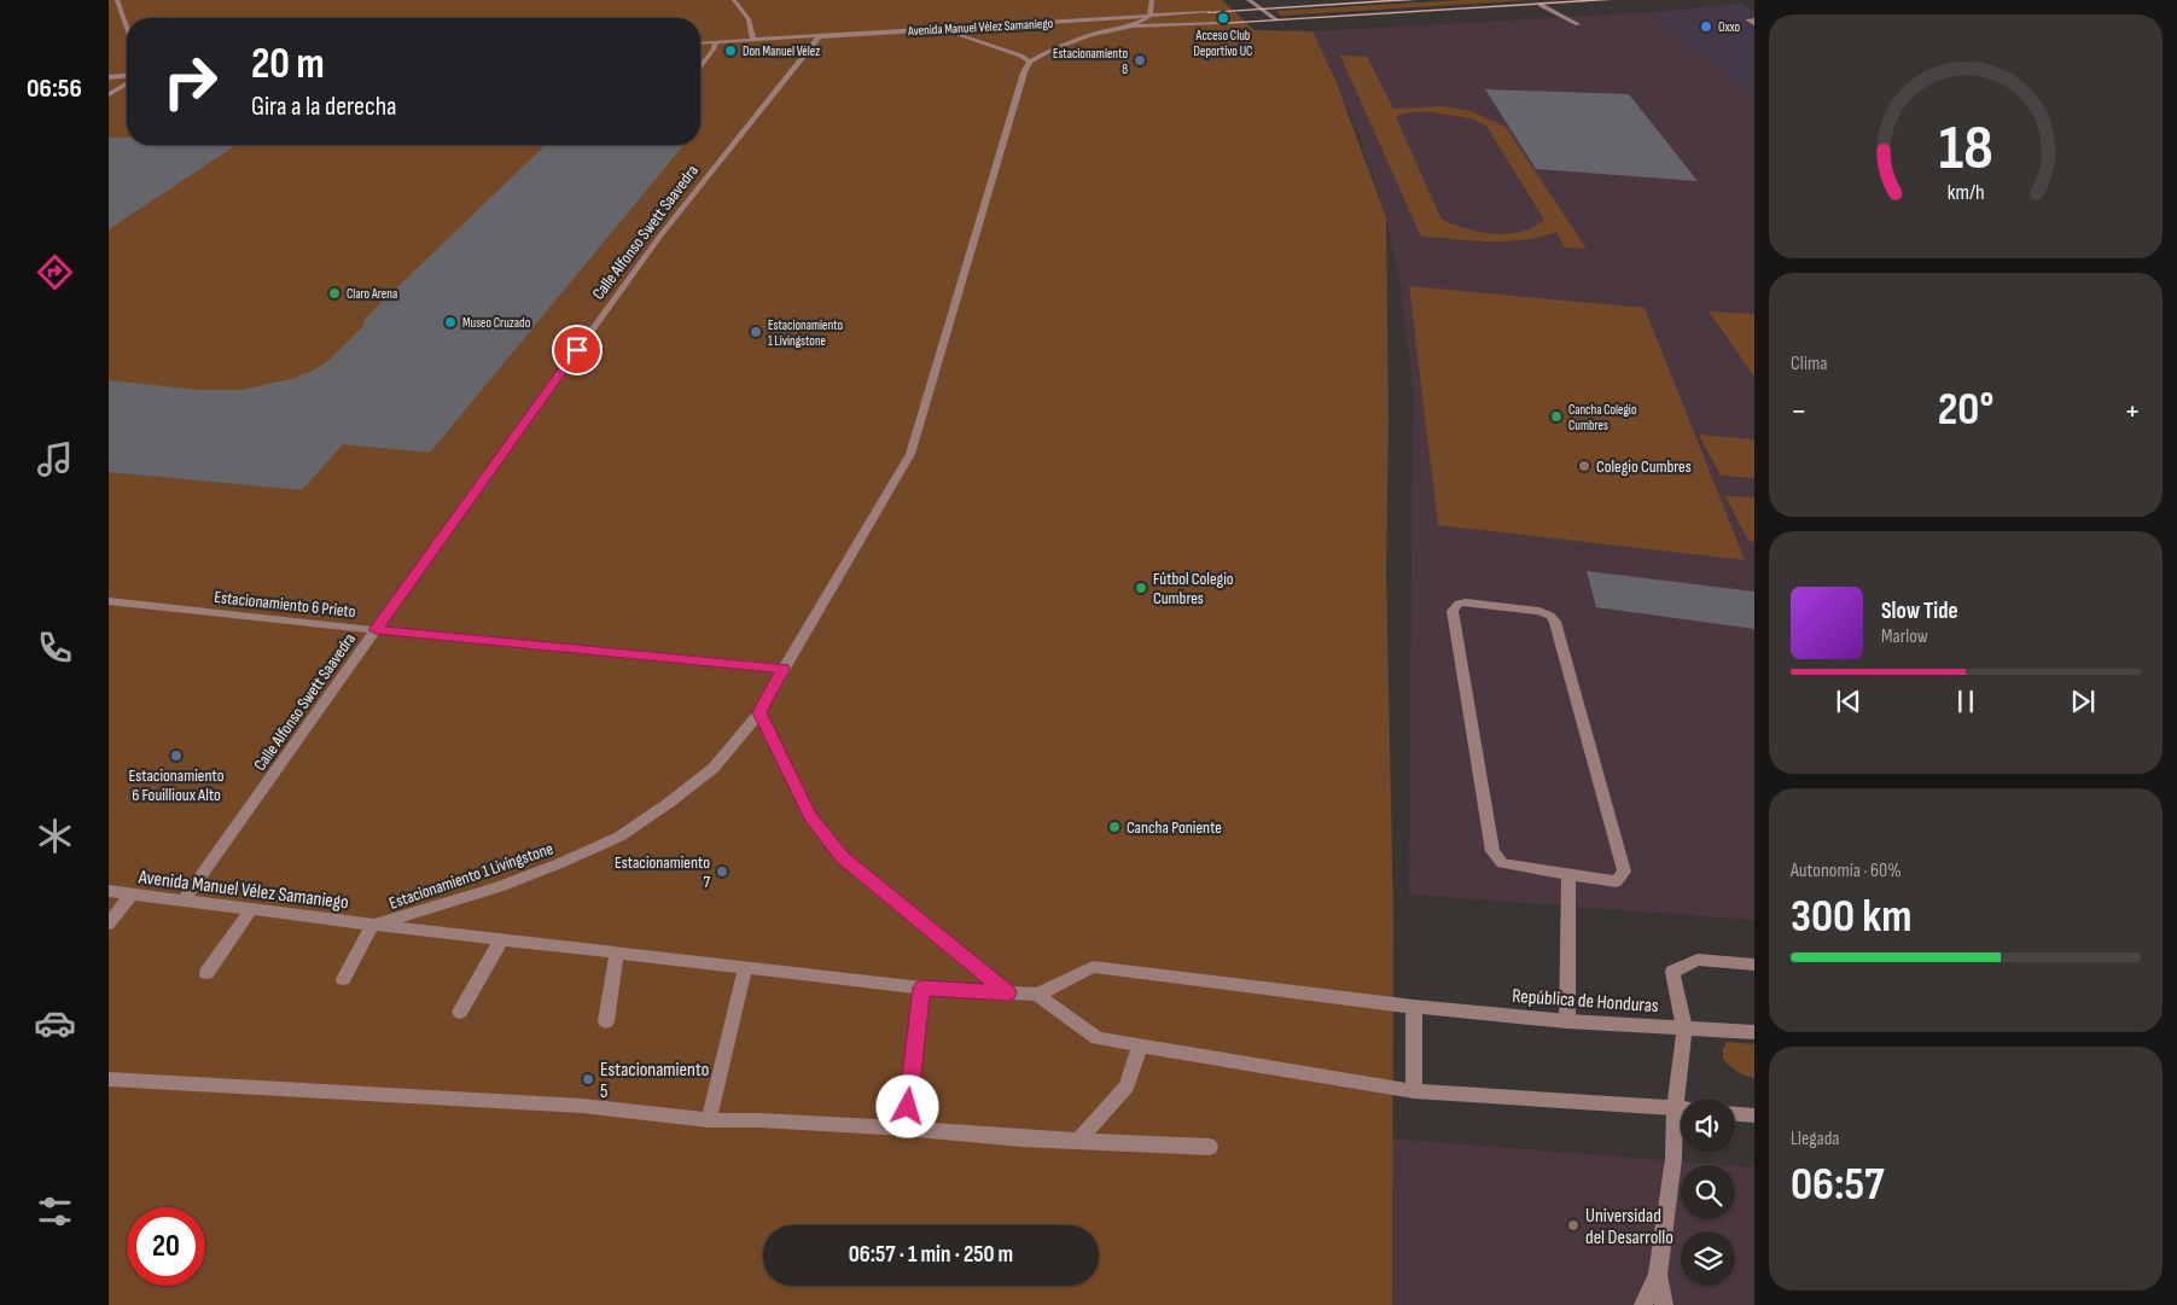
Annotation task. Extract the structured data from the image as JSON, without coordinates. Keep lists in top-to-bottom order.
{
  "streets": {
    "street": [
      "Avenida Manuel Vélez Samaniego",
      "Calle Alfonso Swett Saavedra",
      "Estacionamiento 6 Prieto",
      "Estacionamiento 1 Livingstone",
      "República de Honduras"
    ]
  },
  "crossings": [
    ["Avenida Manuel Vélez Samaniego", "Calle Alfonso Swett Saavedra"],
    ["Avenida Manuel Vélez Samaniego", "Estacionamiento 1 Livingstone"],
    ["Avenida Manuel Vélez Samaniego", "República de Honduras"],
    ["Calle Alfonso Swett Saavedra", "Estacionamiento 6 Prieto"],
    ["Estacionamiento 6 Prieto", "Estacionamiento 1 Livingstone"]
  ],
  "places": [
    "Acceso Club Deportivo UC",
    "Oxxo",
    "Don Manuel Vélez",
    "Estacionamiento 8",
    "Claro Arena",
    "Museo Cruzado",
    "Estacionamiento 1 Livingstone",
    "Cancha Colegio Cumbres",
    "Colegio Cumbres",
    "Fútbol Colegio Cumbres",
    "Estacionamiento 6 Fouillioux Alto",
    "Cancha Poniente",
    "Estacionamiento 7",
    "Estacionamiento 5",
    "Universidad del Desarrollo"
  ],
  "page": {
    "tabs": "06:56",
    "turn": ["20 m", "Gira a la derecha"],
    "tile": [
      "Clima",
      ["Autonomía · 60%", "300 km"],
      ["Llegada", "06:57"]
    ],
    "heat": ["−", "20°", "+"],
    "song": ["Slow Tide", "Marlow"],
    "limit": "20",
    "trip": "06:57 · 1 min · 250 m",
    "gauge": ["18", "km/h"]
  }
}
